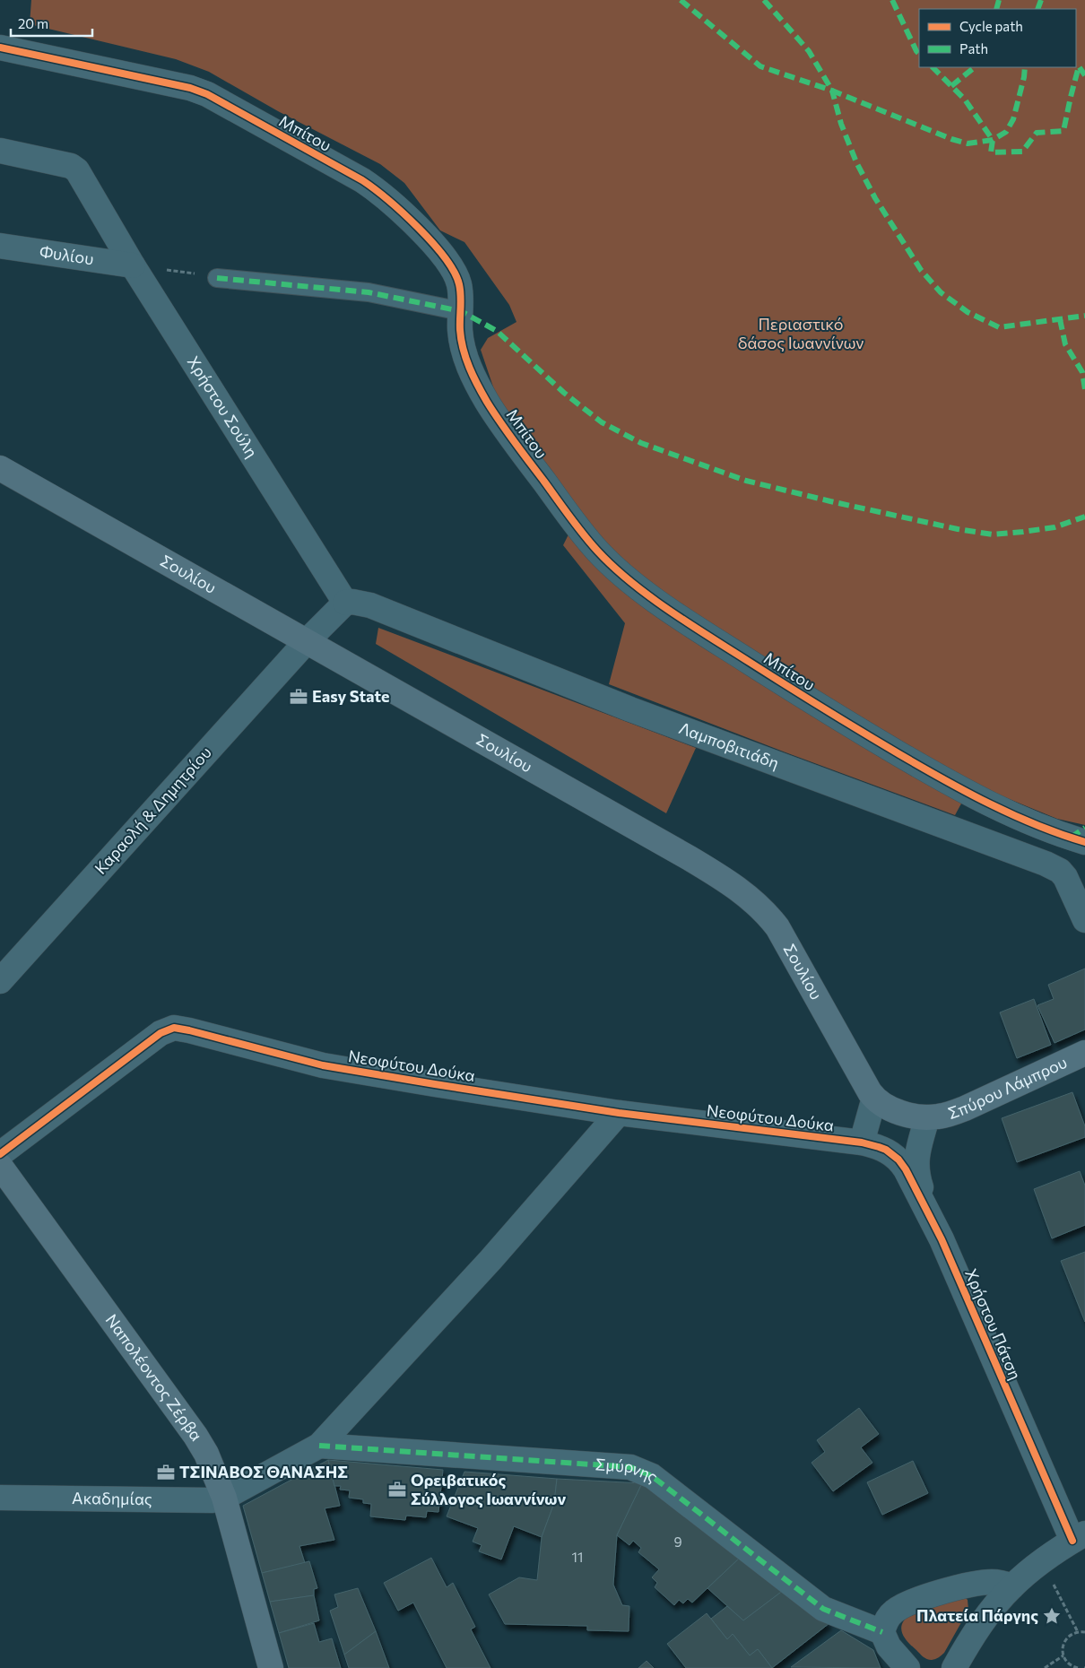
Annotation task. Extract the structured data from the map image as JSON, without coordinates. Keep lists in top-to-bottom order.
{
  "streets": {
    "main road": ["Σουλίου", "Σπύρου Λάμπρου", "Ναπολέοντος Ζέρβα"],
    "street": [
      "Μπίτου",
      "Φυλίου",
      "Χρήστου Σούλη",
      "Λαμποβιτιάδη",
      "Καραολή & Δημητρίου",
      "Νεοφύτου Δούκα",
      "Χρήστου Πάτση",
      "Σμύρνης",
      "Ακαδημίας"
    ]
  },
  "crossings": [
    ["Φυλίου", "Χρήστου Σούλη"],
    ["Χρήστου Σούλη", "Λαμποβιτιάδη"],
    ["Σουλίου", "Καραολή & Δημητρίου"],
    ["Σουλίου", "Σπύρου Λάμπρου"],
    ["Νεοφύτου Δούκα", "Χρήστου Πάτση"],
    ["Ναπολέοντος Ζέρβα", "Ακαδημίας"]
  ],
  "parks": ["Περιαστικό δάσος Ιωαννίνων"],
  "places": {
    "office": ["Easy State", "ΤΣΙΝΑΒΟΣ ΘΑΝΑΣΗΣ", "Ορειβατικός Σύλλογος Ιωαννίνων"],
    "place": ["Πλατεία Πάργης"]
  },
  "house_numbers": ["9", "11"],
  "legend": ["Cycle path", "Path"],
  "scale_bar": "20 m"
}
